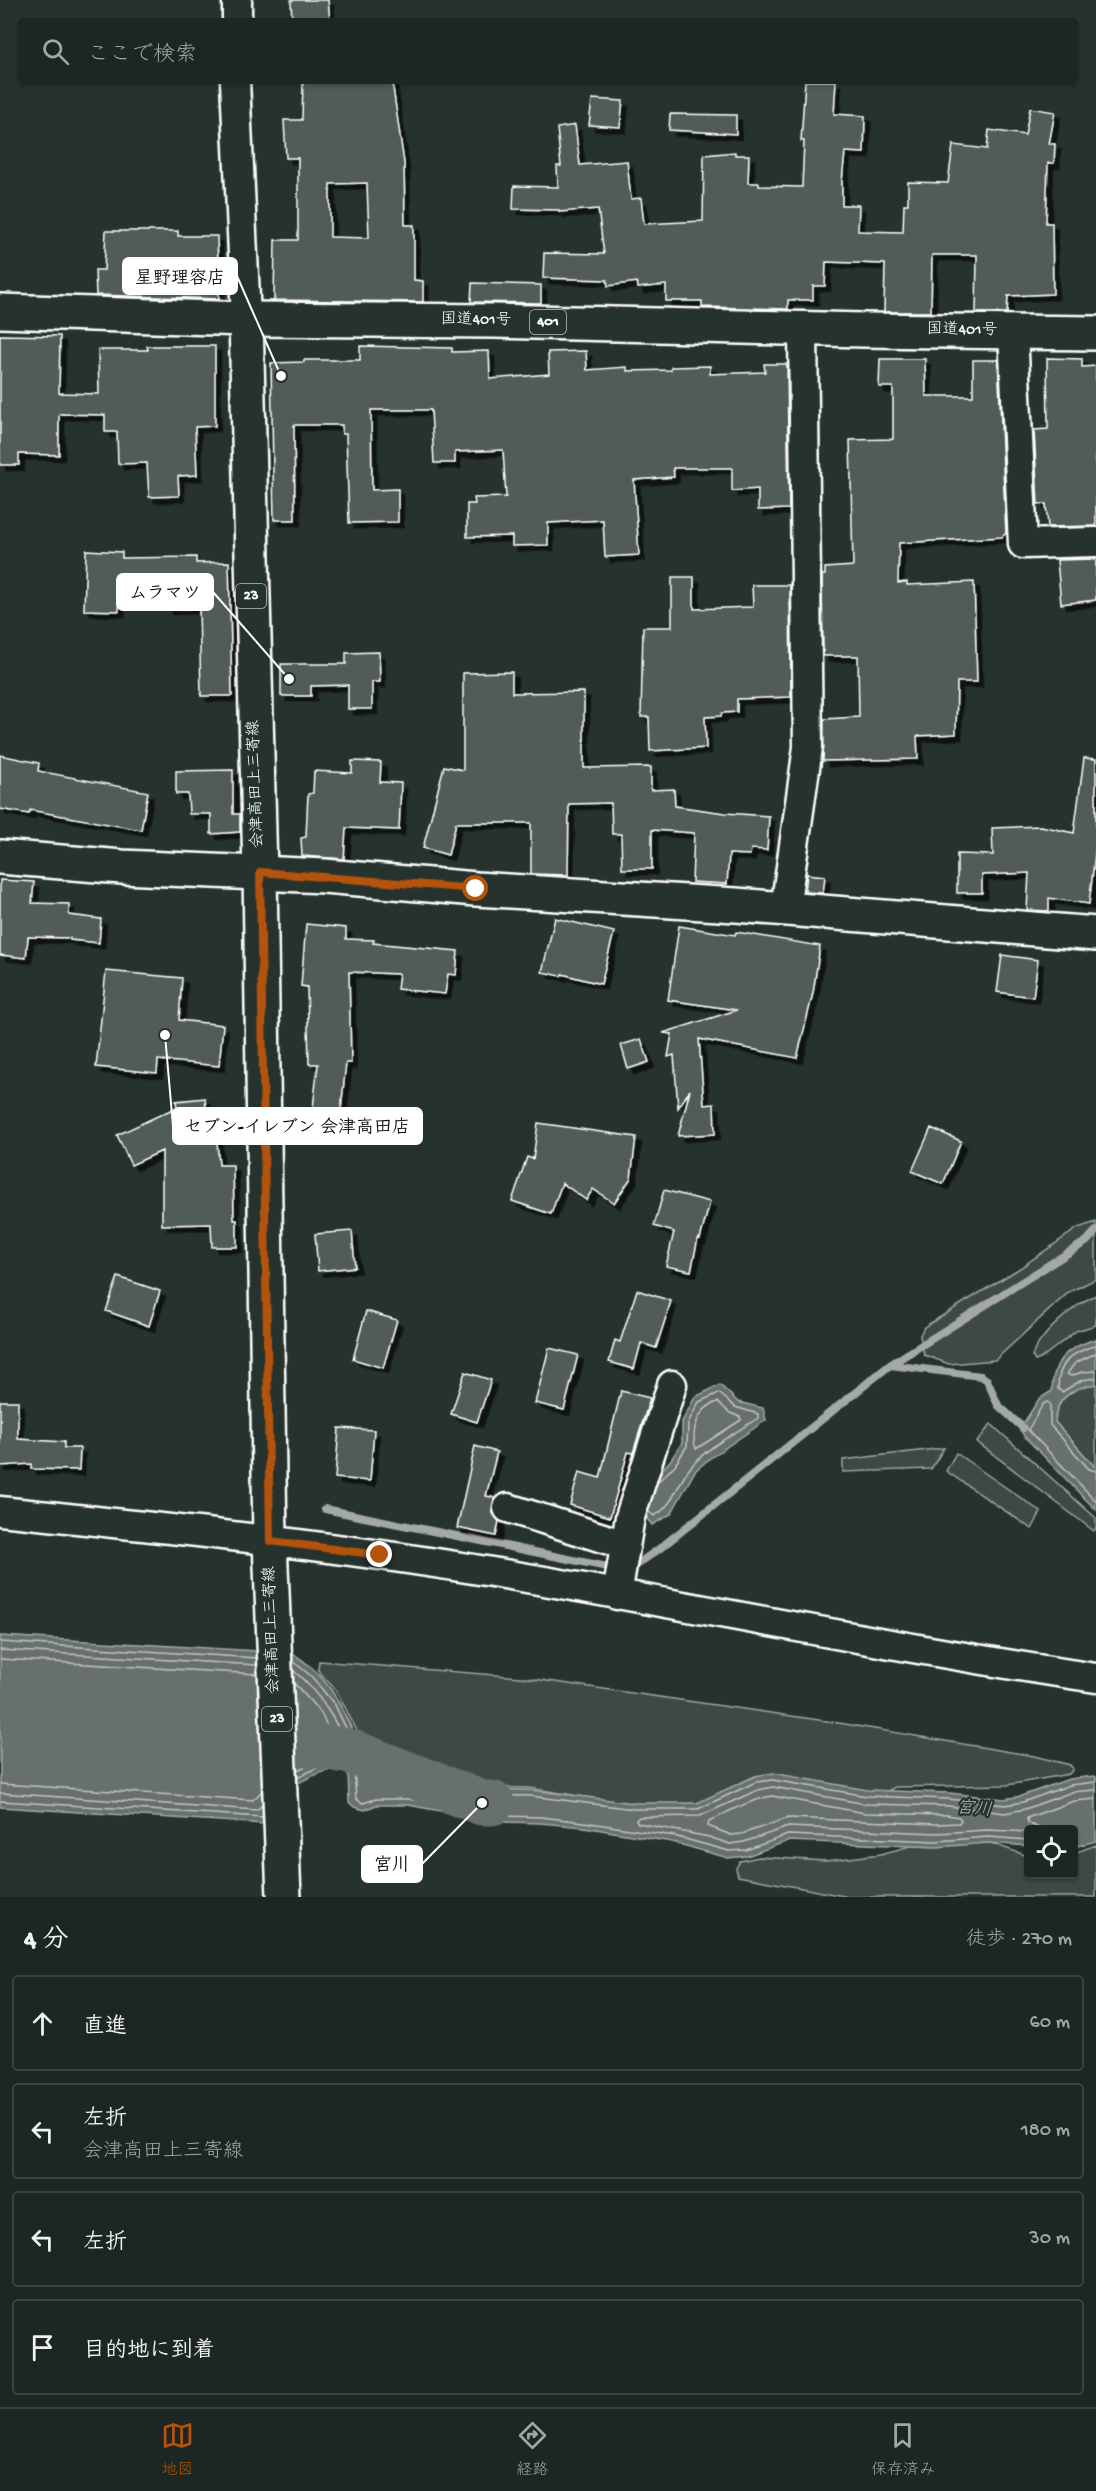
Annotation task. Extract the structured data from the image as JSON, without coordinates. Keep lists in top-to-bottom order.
{
  "streets": {
    "main road": [
      "国道401号",
      "401",
      "23",
      "会津高田上三寄線"
    ]
  },
  "crossings": [
    ["国道401号", "会津高田上三寄線"]
  ],
  "water": ["宮川"],
  "places": [
    "星野理容店",
    "ムラマツ",
    "セブン-イレブン 会津高田店",
    "宮川"
  ],
  "page": {
    "search": "ここで検索",
    "heading": ["4 分", "徒歩 · 270 m"],
    "list": [
      ["直進", "60 m"],
      ["左折", "会津高田上三寄線", "180 m"],
      ["左折", "30 m"],
      "目的地に到着"
    ],
    "nav": ["地図", "経路", "保存済み"]
  }
}
